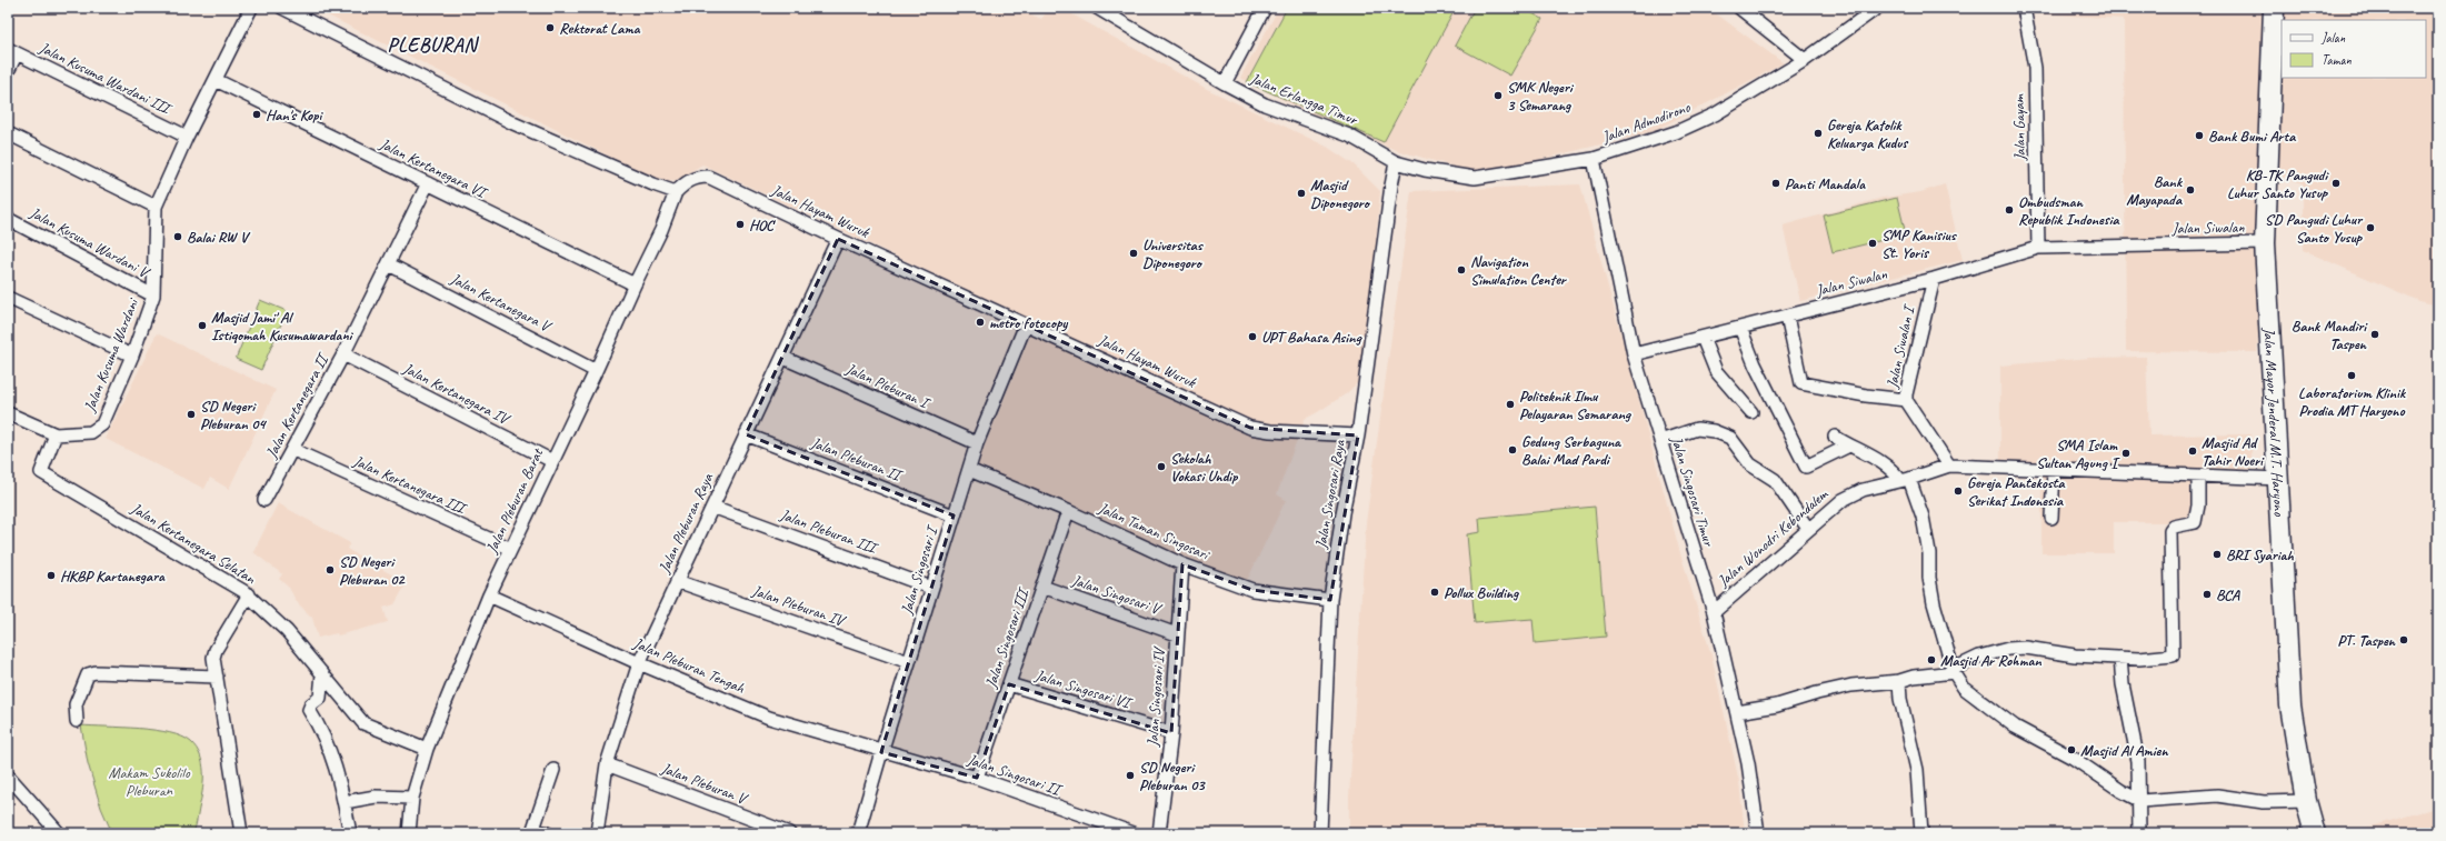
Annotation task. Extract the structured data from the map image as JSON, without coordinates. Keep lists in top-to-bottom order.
{
  "streets": {
    "main road": ["Jalan Mayor Jenderal M.T. Haryono"],
    "street": [
      "Jalan Kusuma Wardani III",
      "Jalan Erlangga Timur",
      "Jalan Admodirono",
      "Jalan Gayam",
      "Jalan Kertanegara VI",
      "Jalan Hayam Wuruk",
      "Jalan Siwalan",
      "Jalan Kusuma Wardani V",
      "Jalan Kertanegara V",
      "Jalan Siwalan I",
      "Jalan Kusuma Wardani",
      "Jalan Pleburan I",
      "Jalan Kertanegara IV",
      "Jalan Kertanegara II",
      "Jalan Pleburan II",
      "Jalan Kertanegara III",
      "Jalan Singosari Timur",
      "Jalan Singosari Raya",
      "Jalan Pleburan Barat",
      "Jalan Pleburan Raya",
      "Jalan Pleburan III",
      "Jalan Taman Singosari",
      "Jalan Wonodri Kebondalem",
      "Jalan Kertanegara Selatan",
      "Jalan Singosari I",
      "Jalan Singosari V",
      "Jalan Pleburan IV",
      "Jalan Singosari III",
      "Jalan Pleburan Tengah",
      "Jalan Singosari VI",
      "Jalan Singosari IV",
      "Jalan Singosari II",
      "Jalan Pleburan V"
    ]
  },
  "crossings": [
    ["Jalan Kusuma Wardani III", "Jalan Kusuma Wardani"],
    ["Jalan Erlangga Timur", "Jalan Admodirono"],
    ["Jalan Erlangga Timur", "Jalan Singosari Raya"],
    ["Jalan Admodirono", "Jalan Singosari Timur"],
    ["Jalan Admodirono", "Jalan Singosari Raya"],
    ["Jalan Gayam", "Jalan Siwalan"],
    ["Jalan Kertanegara VI", "Jalan Kusuma Wardani"],
    ["Jalan Kertanegara VI", "Jalan Kertanegara II"],
    ["Jalan Kertanegara VI", "Jalan Pleburan Barat"],
    ["Jalan Hayam Wuruk", "Jalan Singosari Raya"],
    ["Jalan Hayam Wuruk", "Jalan Pleburan Barat"],
    ["Jalan Hayam Wuruk", "Jalan Pleburan Raya"],
    ["Jalan Hayam Wuruk", "Jalan Singosari I"],
    ["Jalan Siwalan", "Jalan Siwalan I"],
    ["Jalan Siwalan", "Jalan Mayor Jenderal M.T. Haryono"],
    ["Jalan Siwalan", "Jalan Singosari Timur"],
    ["Jalan Kusuma Wardani V", "Jalan Kusuma Wardani"],
    ["Jalan Kertanegara V", "Jalan Kertanegara II"],
    ["Jalan Kertanegara V", "Jalan Pleburan Barat"],
    ["Jalan Siwalan I", "Jalan Wonodri Kebondalem"],
    ["Jalan Kusuma Wardani", "Jalan Kertanegara Selatan"],
    ["Jalan Pleburan I", "Jalan Pleburan Raya"],
    ["Jalan Pleburan I", "Jalan Singosari I"],
    ["Jalan Kertanegara IV", "Jalan Kertanegara II"],
    ["Jalan Kertanegara IV", "Jalan Pleburan Barat"],
    ["Jalan Kertanegara II", "Jalan Kertanegara III"],
    ["Jalan Mayor Jenderal M.T. Haryono", "Jalan Wonodri Kebondalem"],
    ["Jalan Pleburan II", "Jalan Pleburan Raya"],
    ["Jalan Pleburan II", "Jalan Singosari I"],
    ["Jalan Kertanegara III", "Jalan Pleburan Barat"],
    ["Jalan Singosari Timur", "Jalan Wonodri Kebondalem"],
    ["Jalan Singosari Raya", "Jalan Taman Singosari"],
    ["Jalan Pleburan Barat", "Jalan Kertanegara Selatan"],
    ["Jalan Pleburan Barat", "Jalan Pleburan Tengah"],
    ["Jalan Pleburan Raya", "Jalan Pleburan III"],
    ["Jalan Pleburan Raya", "Jalan Pleburan IV"],
    ["Jalan Pleburan Raya", "Jalan Pleburan Tengah"],
    ["Jalan Pleburan Raya", "Jalan Pleburan V"],
    ["Jalan Pleburan III", "Jalan Singosari I"],
    ["Jalan Taman Singosari", "Jalan Singosari I"],
    ["Jalan Taman Singosari", "Jalan Singosari III"],
    ["Jalan Taman Singosari", "Jalan Singosari IV"],
    ["Jalan Singosari I", "Jalan Pleburan IV"],
    ["Jalan Singosari I", "Jalan Pleburan Tengah"],
    ["Jalan Singosari I", "Jalan Singosari II"],
    ["Jalan Singosari V", "Jalan Singosari III"],
    ["Jalan Singosari V", "Jalan Singosari IV"],
    ["Jalan Singosari III", "Jalan Singosari VI"],
    ["Jalan Singosari III", "Jalan Singosari II"],
    ["Jalan Pleburan Tengah", "Jalan Singosari II"],
    ["Jalan Singosari VI", "Jalan Singosari IV"]
  ],
  "districts": ["PLEBURAN"],
  "parks": ["Makam Sukolilo Pleburan"],
  "places": [
    "Rektorat Lama",
    "SMK Negeri 3 Semarang",
    "Han's Kopi",
    "Gereja Katolik Keluarga Kudus",
    "Bank Bumi Arta",
    "Panti Mandala",
    "KB-TK Pangudi Luhur Santo Yusup",
    "Bank Mayapada",
    "Masjid Diponegoro",
    "Ombudsman Republik Indonesia",
    "HOC",
    "SD Pangudi Luhur Santo Yusup",
    "Balai RW V",
    "SMP Kanisius St. Yoris",
    "Universitas Diponegoro",
    "Navigation Simulation Center",
    "metro fotocopy",
    "Masjid Jami' Al Istiqomah Kusumawardani",
    "Bank Mandiri Taspen",
    "UPT Bahasa Asing",
    "Laboratorium Klinik Prodia MT Haryono",
    "Politeknik Ilmu Pelayaran Semarang",
    "SD Negeri Pleburan 04",
    "Gedung Serbaguna Balai Mad Pardi",
    "Masjid Ad Tahir Noeri",
    "SMA Islam Sultan Agung I",
    "Sekolah Vokasi Undip",
    "Gereja Pantekosta Serikat Indonesia",
    "BRI Syariah",
    "SD Negeri Pleburan 02",
    "HKBP Kartanegara",
    "Pollux Building",
    "BCA",
    "PT. Taspen",
    "Masjid Ar Rohman",
    "Masjid Al Amien",
    "SD Negeri Pleburan 03"
  ],
  "legend": ["Jalan", "Taman"]
}
